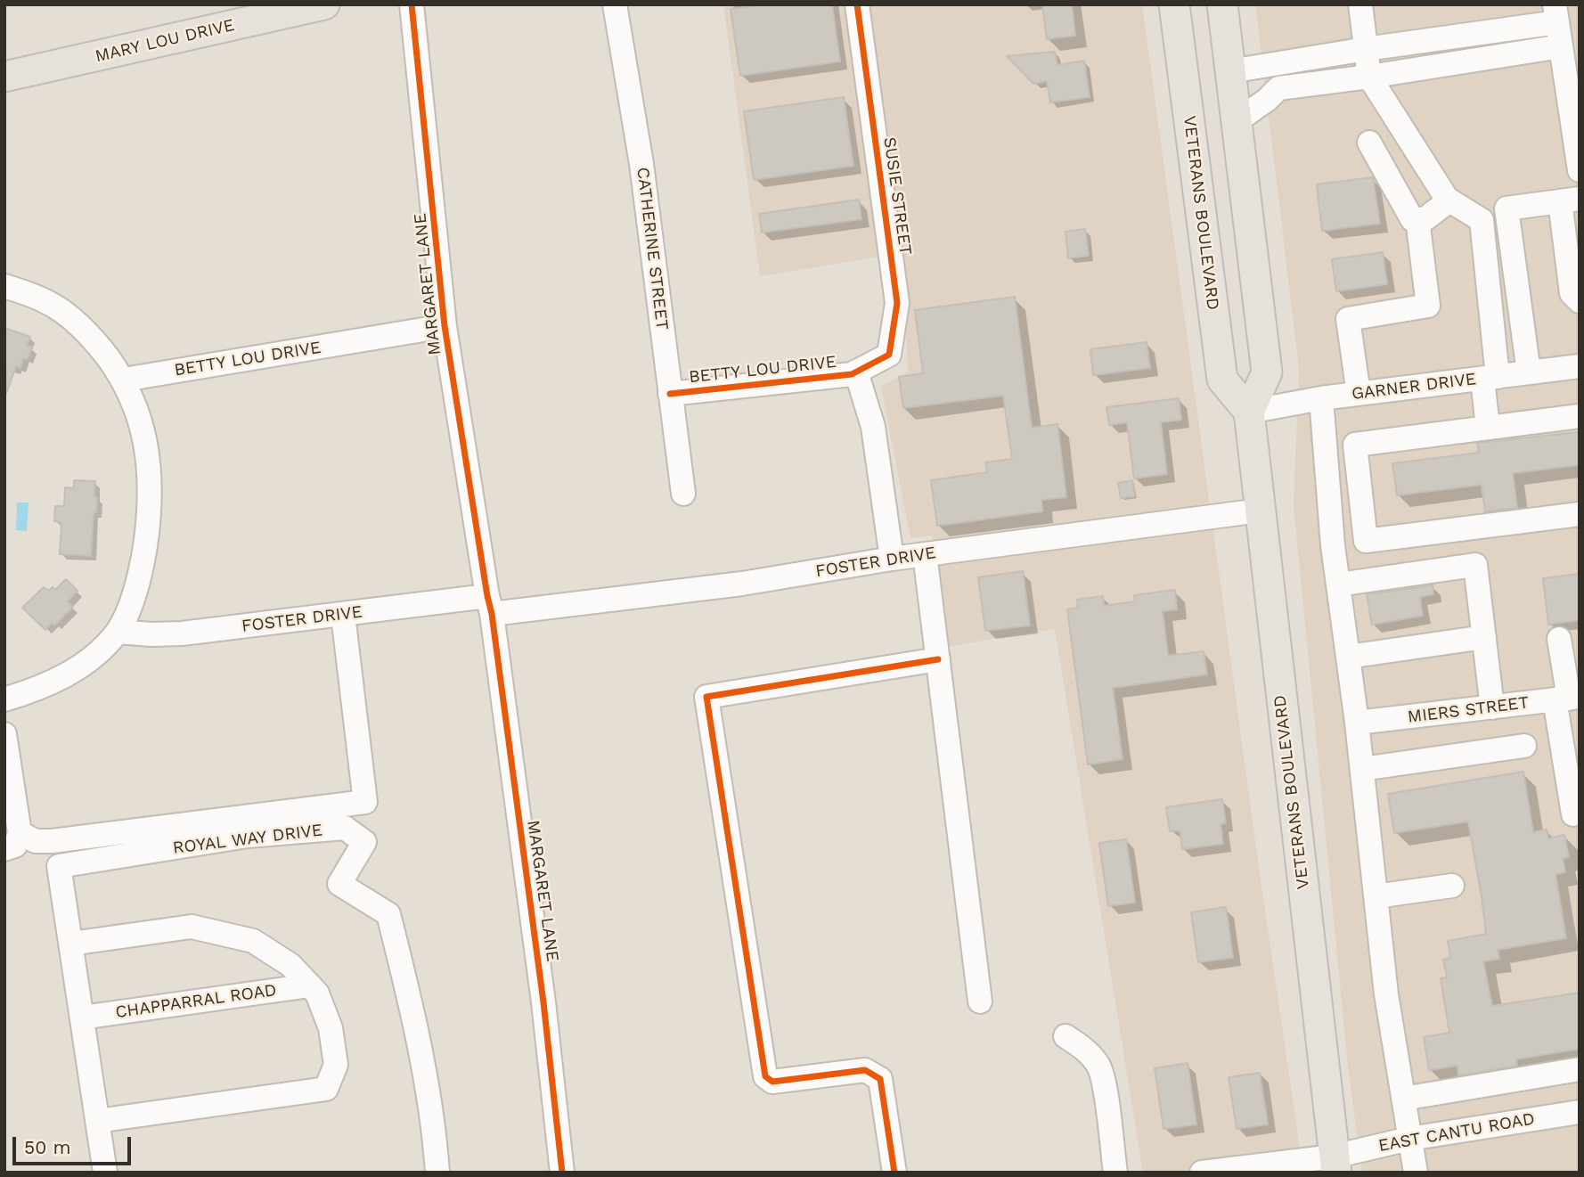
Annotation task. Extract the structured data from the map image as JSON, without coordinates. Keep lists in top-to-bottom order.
{
  "streets": {
    "main road": ["MARY LOU DRIVE", "VETERANS BOULEVARD"],
    "street": [
      "SUSIE STREET",
      "CATHERINE STREET",
      "MARGARET LANE",
      "BETTY LOU DRIVE",
      "GARNER DRIVE",
      "FOSTER DRIVE",
      "MIERS STREET",
      "ROYAL WAY DRIVE",
      "CHAPPARRAL ROAD",
      "EAST CANTU ROAD"
    ]
  },
  "crossings": [
    ["SUSIE STREET", "BETTY LOU DRIVE"],
    ["VETERANS BOULEVARD", "GARNER DRIVE"],
    ["VETERANS BOULEVARD", "FOSTER DRIVE"],
    ["VETERANS BOULEVARD", "EAST CANTU ROAD"],
    ["CATHERINE STREET", "BETTY LOU DRIVE"],
    ["MARGARET LANE", "BETTY LOU DRIVE"],
    ["MARGARET LANE", "FOSTER DRIVE"],
    ["BETTY LOU DRIVE", "FOSTER DRIVE"]
  ],
  "scale_bar": "50 m"
}
